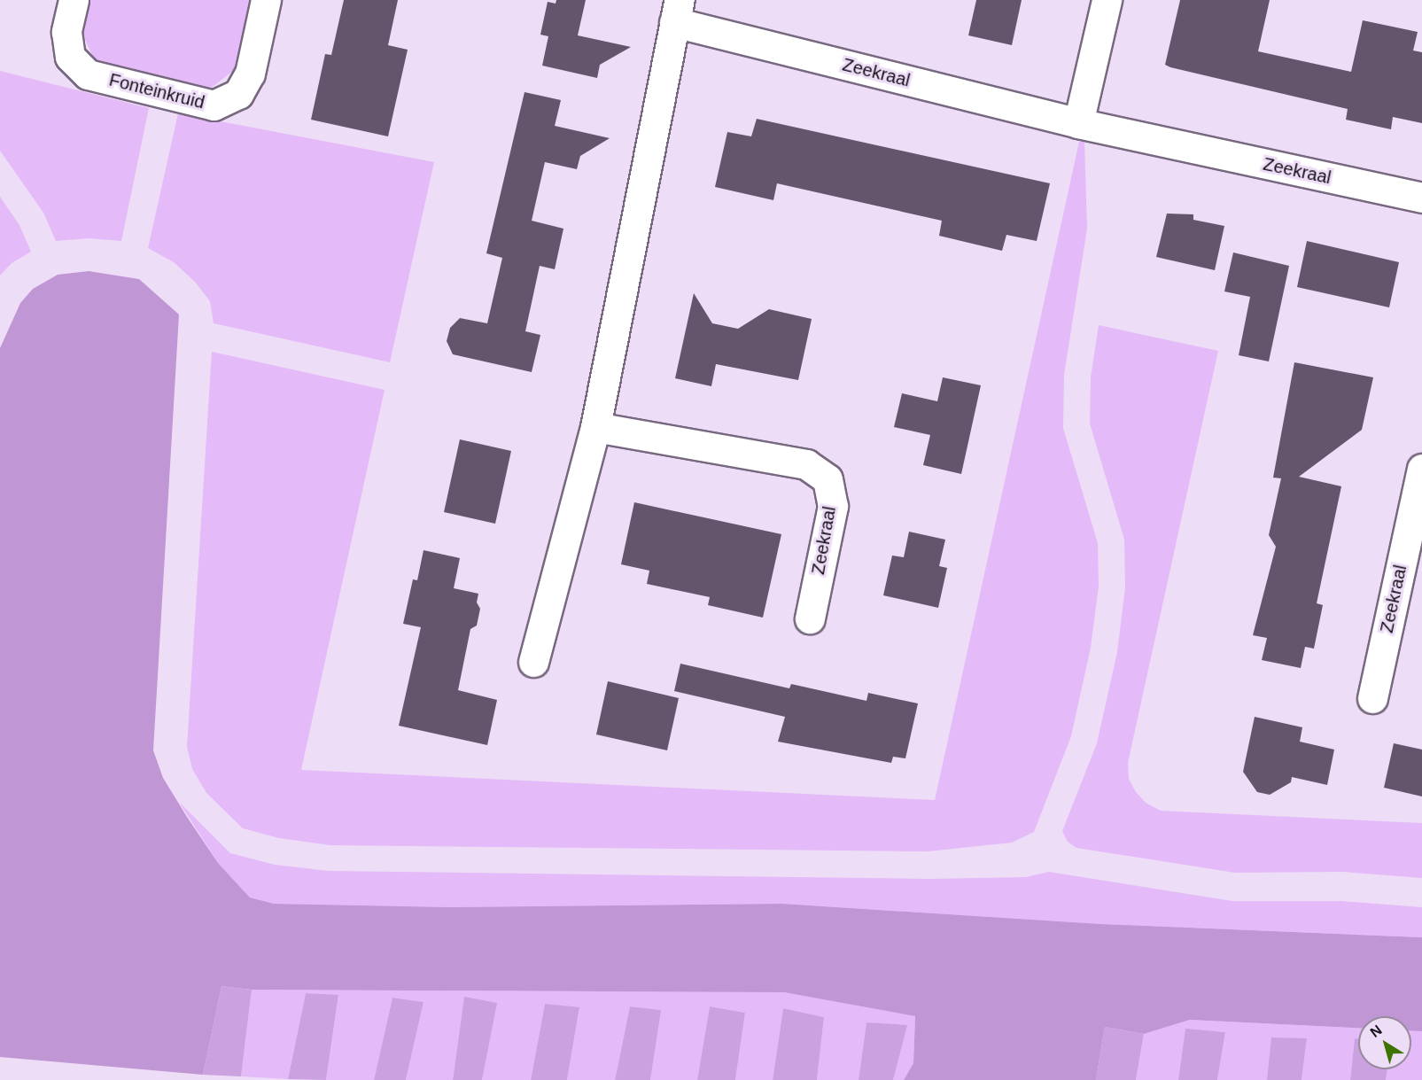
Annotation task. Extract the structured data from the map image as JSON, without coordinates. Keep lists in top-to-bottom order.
{
  "streets": {
    "street": ["Zeekraal", "Fonteinkruid"]
  },
  "north": "top left"
}
